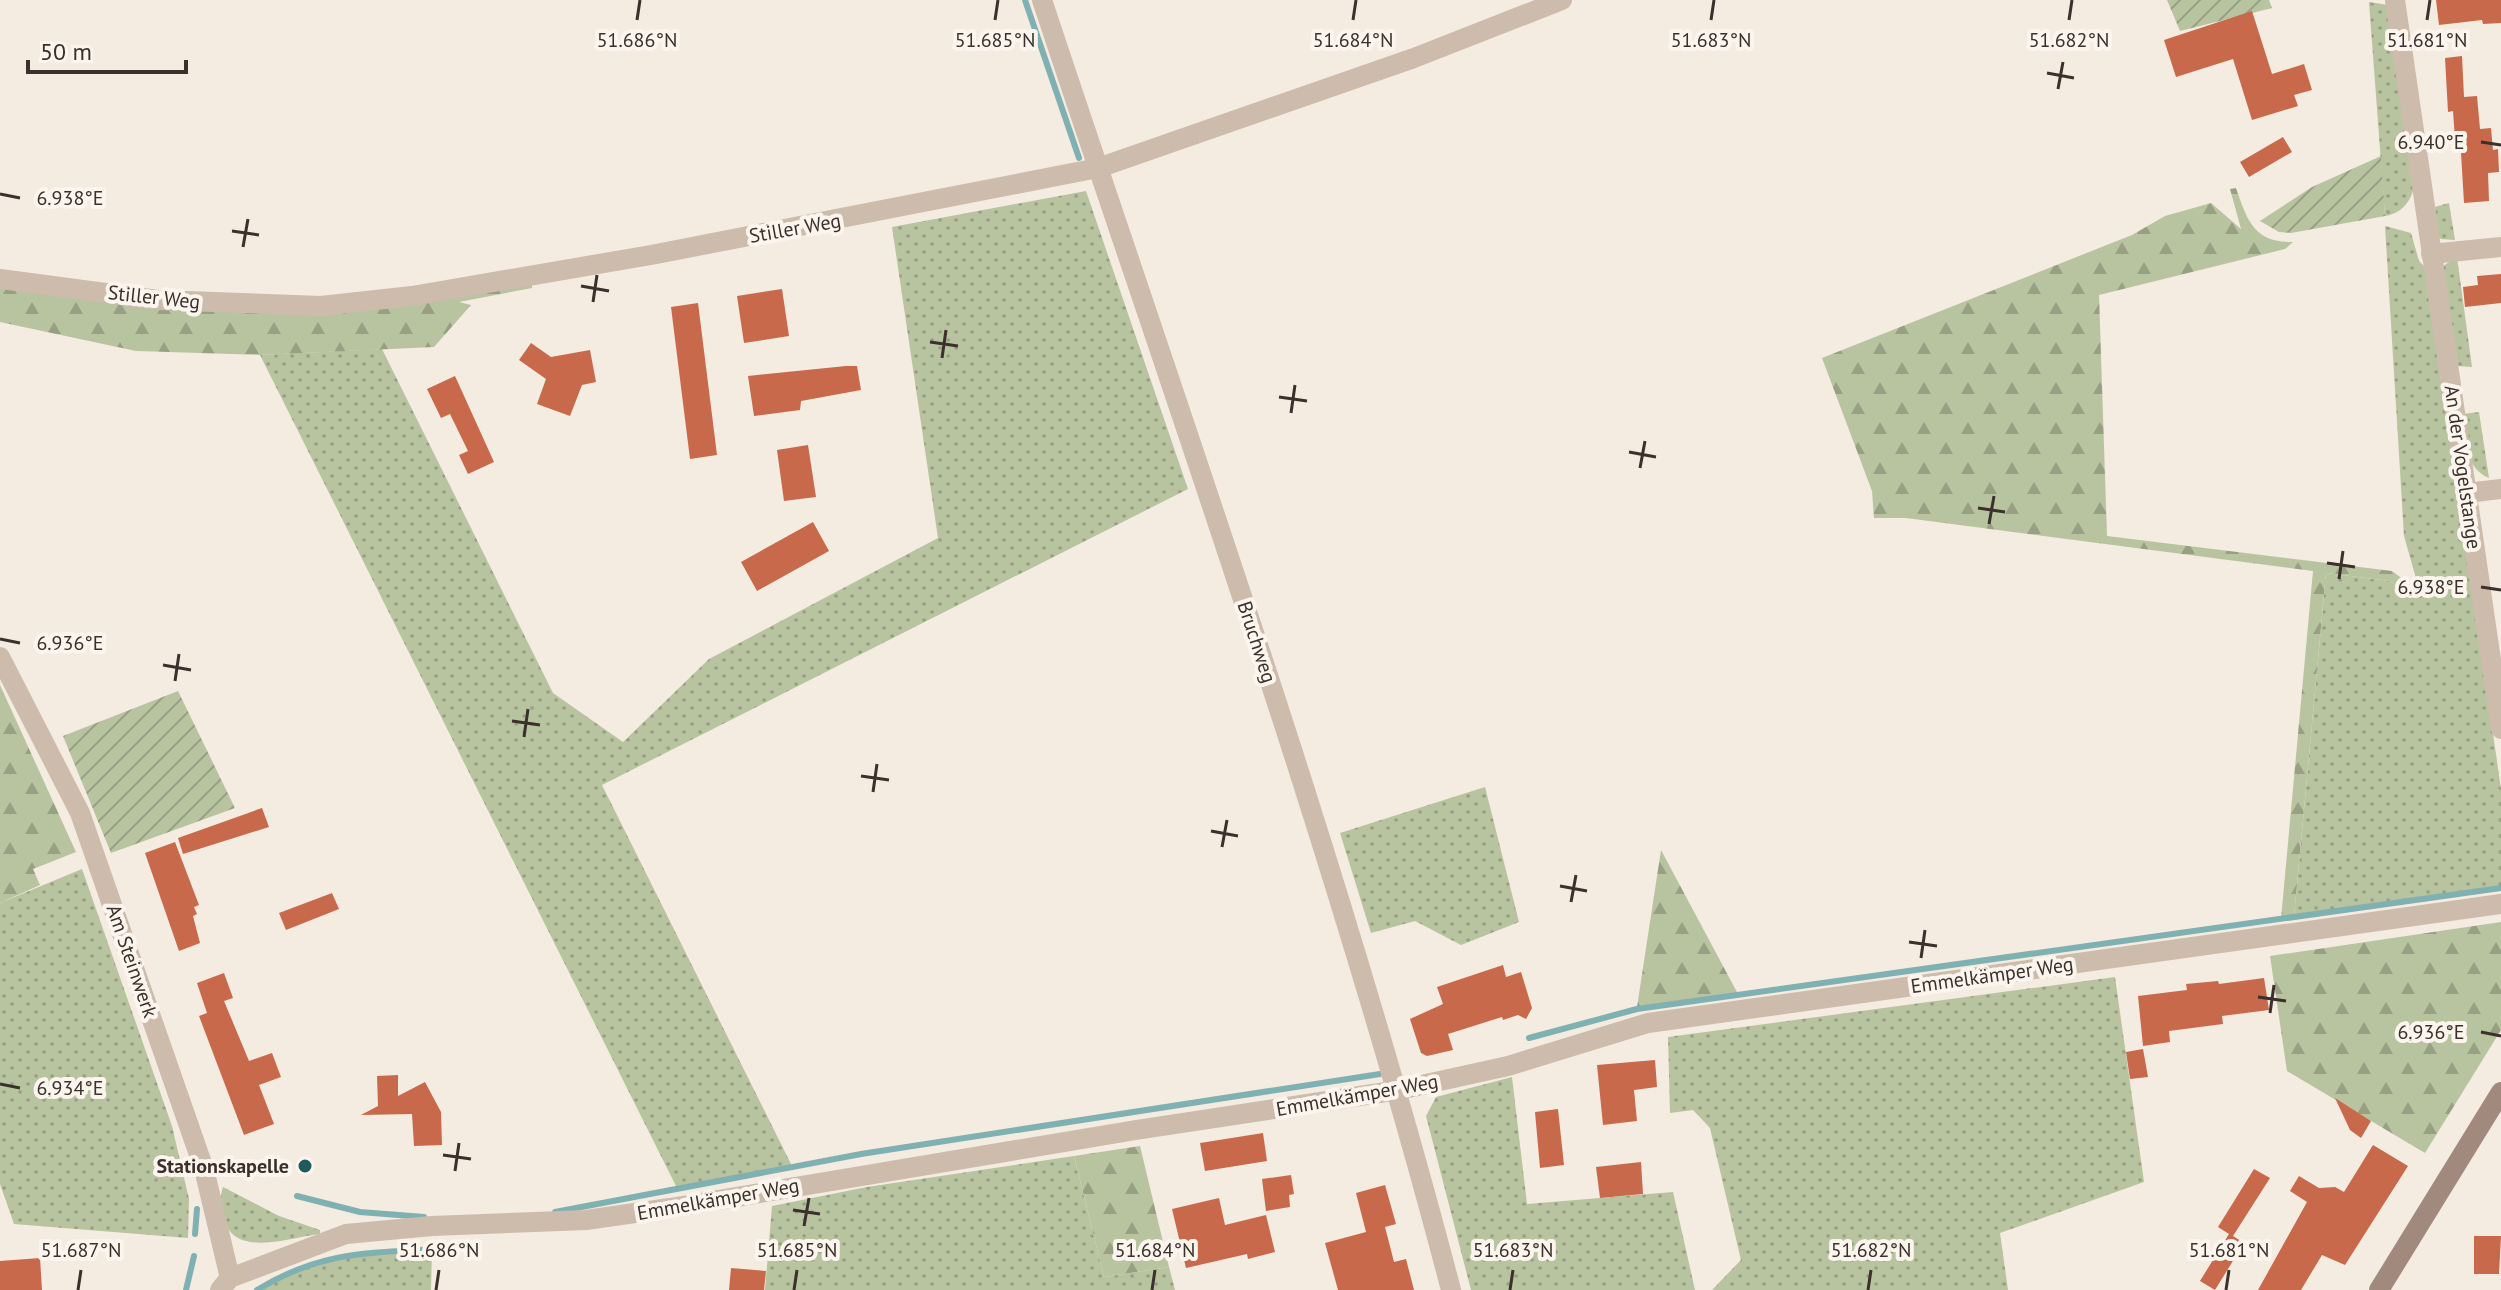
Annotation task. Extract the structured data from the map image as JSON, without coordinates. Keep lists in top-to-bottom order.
{
  "streets": {
    "street": [
      "Stiller Weg",
      "An der Vogelstange",
      "Bruchweg",
      "Am Steinwerk",
      "Emmelkämper Weg"
    ]
  },
  "crossings": [
    ["Stiller Weg", "Bruchweg"],
    ["Bruchweg", "Emmelkämper Weg"],
    ["Am Steinwerk", "Emmelkämper Weg"]
  ],
  "places": ["Stationskapelle"],
  "scale_bar": "50 m",
  "coordinates": [
    "51.686°N",
    "51.685°N",
    "51.684°N",
    "51.683°N",
    "51.682°N",
    "51.681°N",
    "6.940°E",
    "6.938°E",
    "6.936°E",
    "6.934°E",
    "51.687°N"
  ]
}
